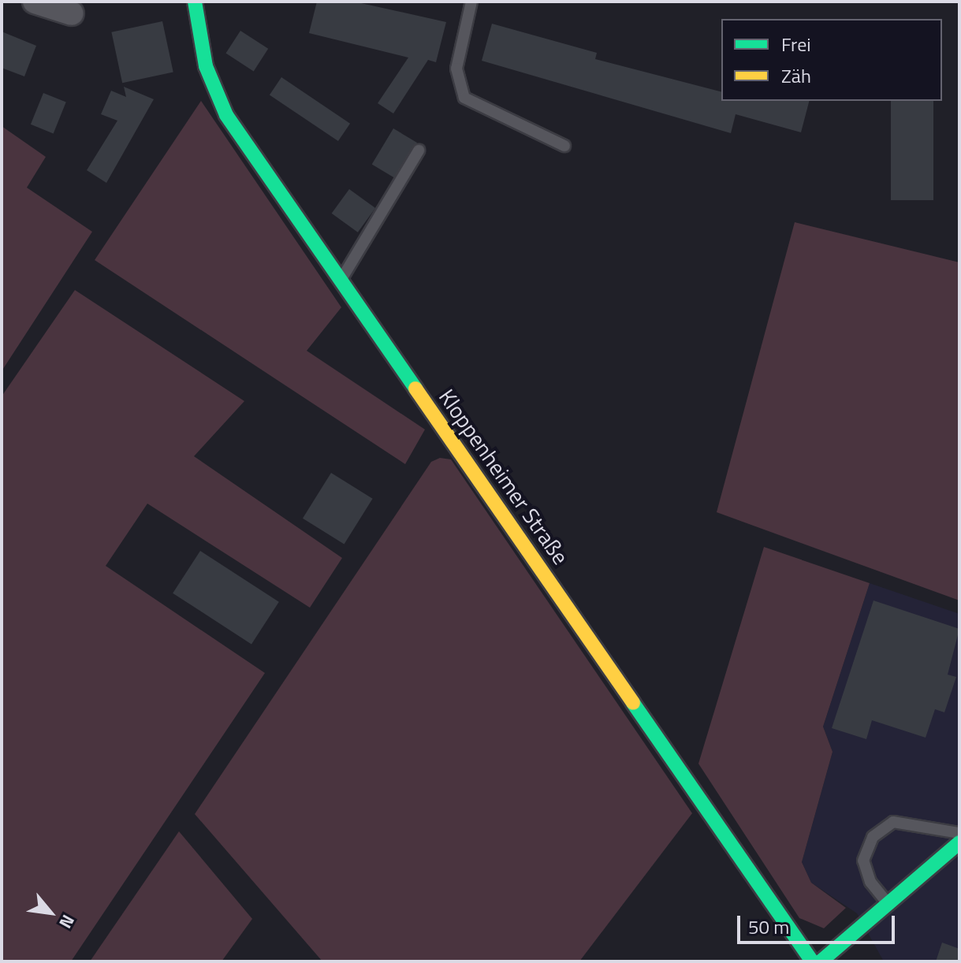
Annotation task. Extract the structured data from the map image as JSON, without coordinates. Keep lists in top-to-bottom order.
{
  "streets": {
    "street": ["Kloppenheimer Straße"]
  },
  "legend": ["Frei", "Zäh"],
  "scale_bar": "50 m",
  "north": "bottom right"
}
